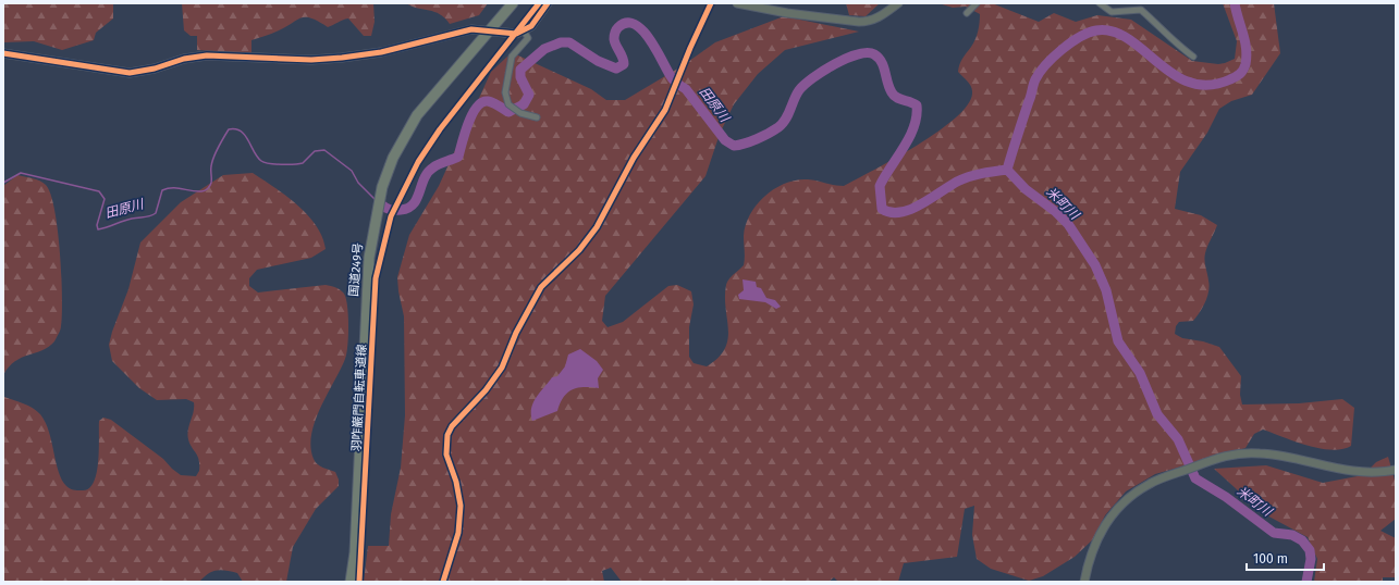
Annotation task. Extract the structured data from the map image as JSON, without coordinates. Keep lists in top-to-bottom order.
{
  "streets": {
    "highway": ["国道249号"],
    "cycle path": ["羽咋巌門自転車道線"]
  },
  "water": ["田原川", "米町川"],
  "scale_bar": "100 m"
}
